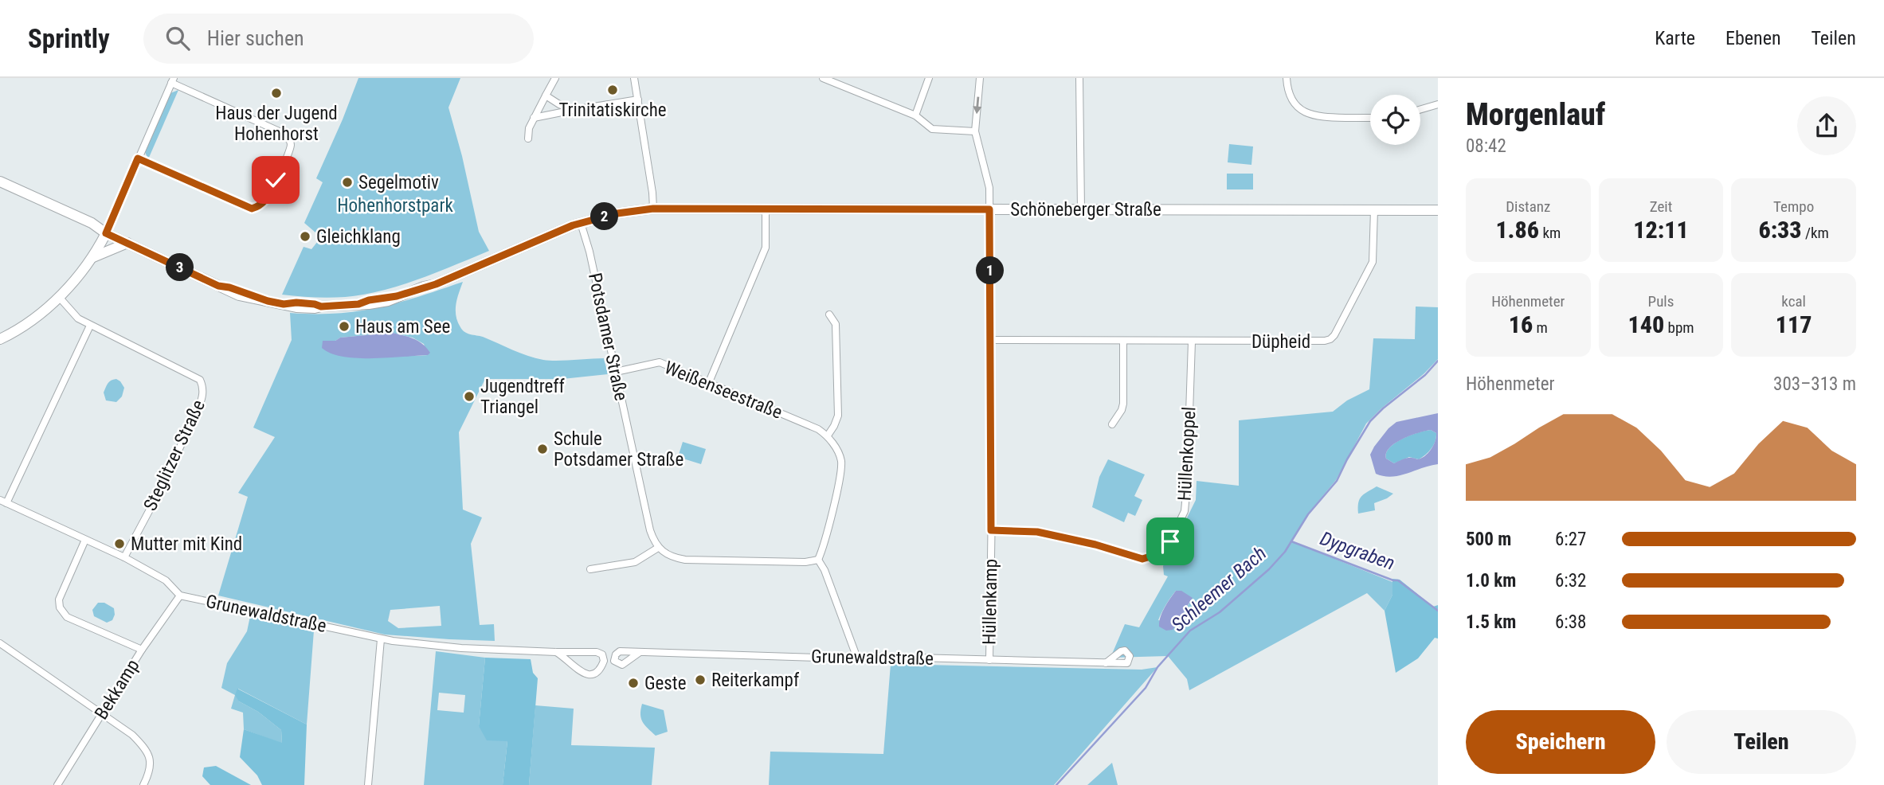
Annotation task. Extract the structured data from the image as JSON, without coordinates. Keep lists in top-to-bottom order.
{
  "streets": {
    "street": [
      "Schöneberger Straße",
      "Potsdamer Straße",
      "Düpheid",
      "Weißenseestraße",
      "Hüllenkoppel",
      "Steglitzer Straße",
      "Hüllenkamp",
      "Grunewaldstraße",
      "Bekkamp"
    ]
  },
  "crossings": [
    ["Schöneberger Straße", "Potsdamer Straße"],
    ["Schöneberger Straße", "Düpheid"],
    ["Schöneberger Straße", "Hüllenkamp"],
    ["Potsdamer Straße", "Weißenseestraße"],
    ["Düpheid", "Hüllenkoppel"],
    ["Düpheid", "Hüllenkamp"],
    ["Hüllenkoppel", "Hüllenkamp"],
    ["Steglitzer Straße", "Grunewaldstraße"],
    ["Hüllenkamp", "Grunewaldstraße"],
    ["Grunewaldstraße", "Bekkamp"]
  ],
  "water": ["Dypgraben", "Schleemer Bach"],
  "parks": ["Hohenhorstpark"],
  "places": [
    "Trinitatiskirche",
    "Haus der Jugend Hohenhorst",
    "Segelmotiv",
    "Gleichklang",
    "Haus am See",
    "Jugendtreff Triangel",
    "Schule Potsdamer Straße",
    "Mutter mit Kind",
    "Reiterkampf",
    "Geste"
  ],
  "page": {
    "header": "Sprintly",
    "search": "Hier suchen",
    "nav": ["Karte", "Ebenen", "Teilen"],
    "heading": ["Morgenlauf", "08:42"],
    "stats": [
      ["Distanz", "1.86 km"],
      ["Zeit", "12:11"],
      ["Tempo", "6:33 /km"],
      ["Höhenmeter", "16 m"],
      ["Puls", "140 bpm"],
      ["kcal", "117"]
    ],
    "pins": ["2", "3", "1"],
    "chart": ["Höhenmeter", "303–313 m"],
    "list": [
      {
        "name": "500 m",
        "note": "6:27"
      },
      {
        "name": "1.0 km",
        "note": "6:32"
      },
      {
        "name": "1.5 km",
        "note": "6:38"
      }
    ],
    "buttons": ["Speichern", "Teilen"]
  }
}
